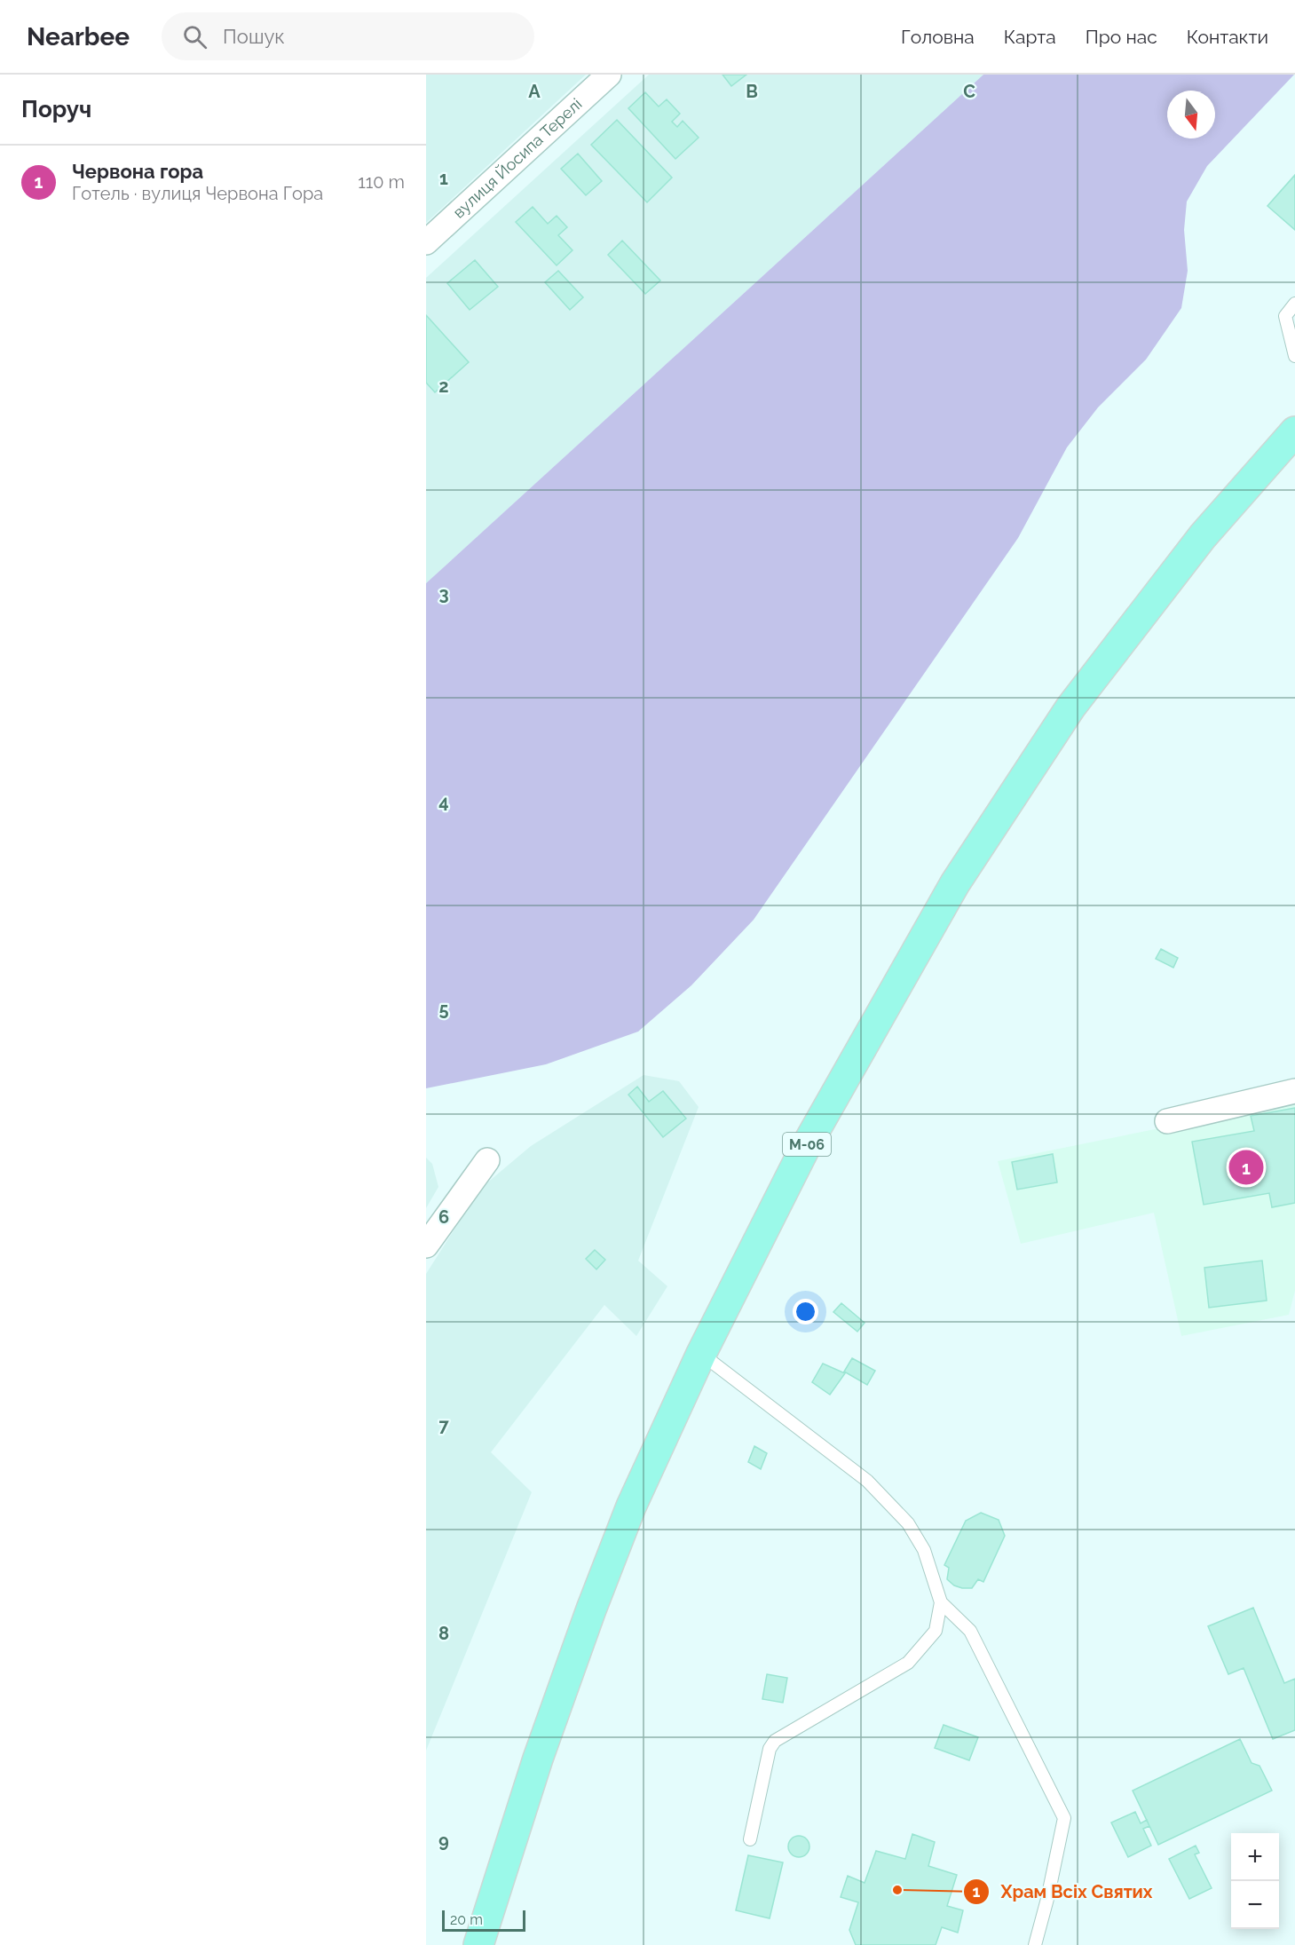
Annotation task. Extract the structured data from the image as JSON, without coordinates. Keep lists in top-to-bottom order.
{
  "streets": {
    "highway": ["М-06"],
    "street": ["вулиця Йосипа Терелі"]
  },
  "places": ["Храм Всіх Святих"],
  "scale_bar": "20 m",
  "north": "bottom",
  "page": {
    "header": "Nearbee",
    "search": "Пошук",
    "nav": [
      "Головна",
      "Карта",
      "Про нас",
      "Контакти"
    ],
    "heading": "Поруч",
    "list": [
      {
        "mark": "1",
        "name": "Червона гора",
        "note": "Готель · вулиця Червона Гора",
        "value": "110 m"
      }
    ],
    "pins": "1",
    "map_buttons": ["+", "−"],
    "scale": "20 m"
  },
  "grid": {
    "columns": ["A", "B", "C"],
    "rows": [
      "1",
      "2",
      "3",
      "4",
      "5",
      "6",
      "7",
      "8",
      "9"
    ]
  }
}
